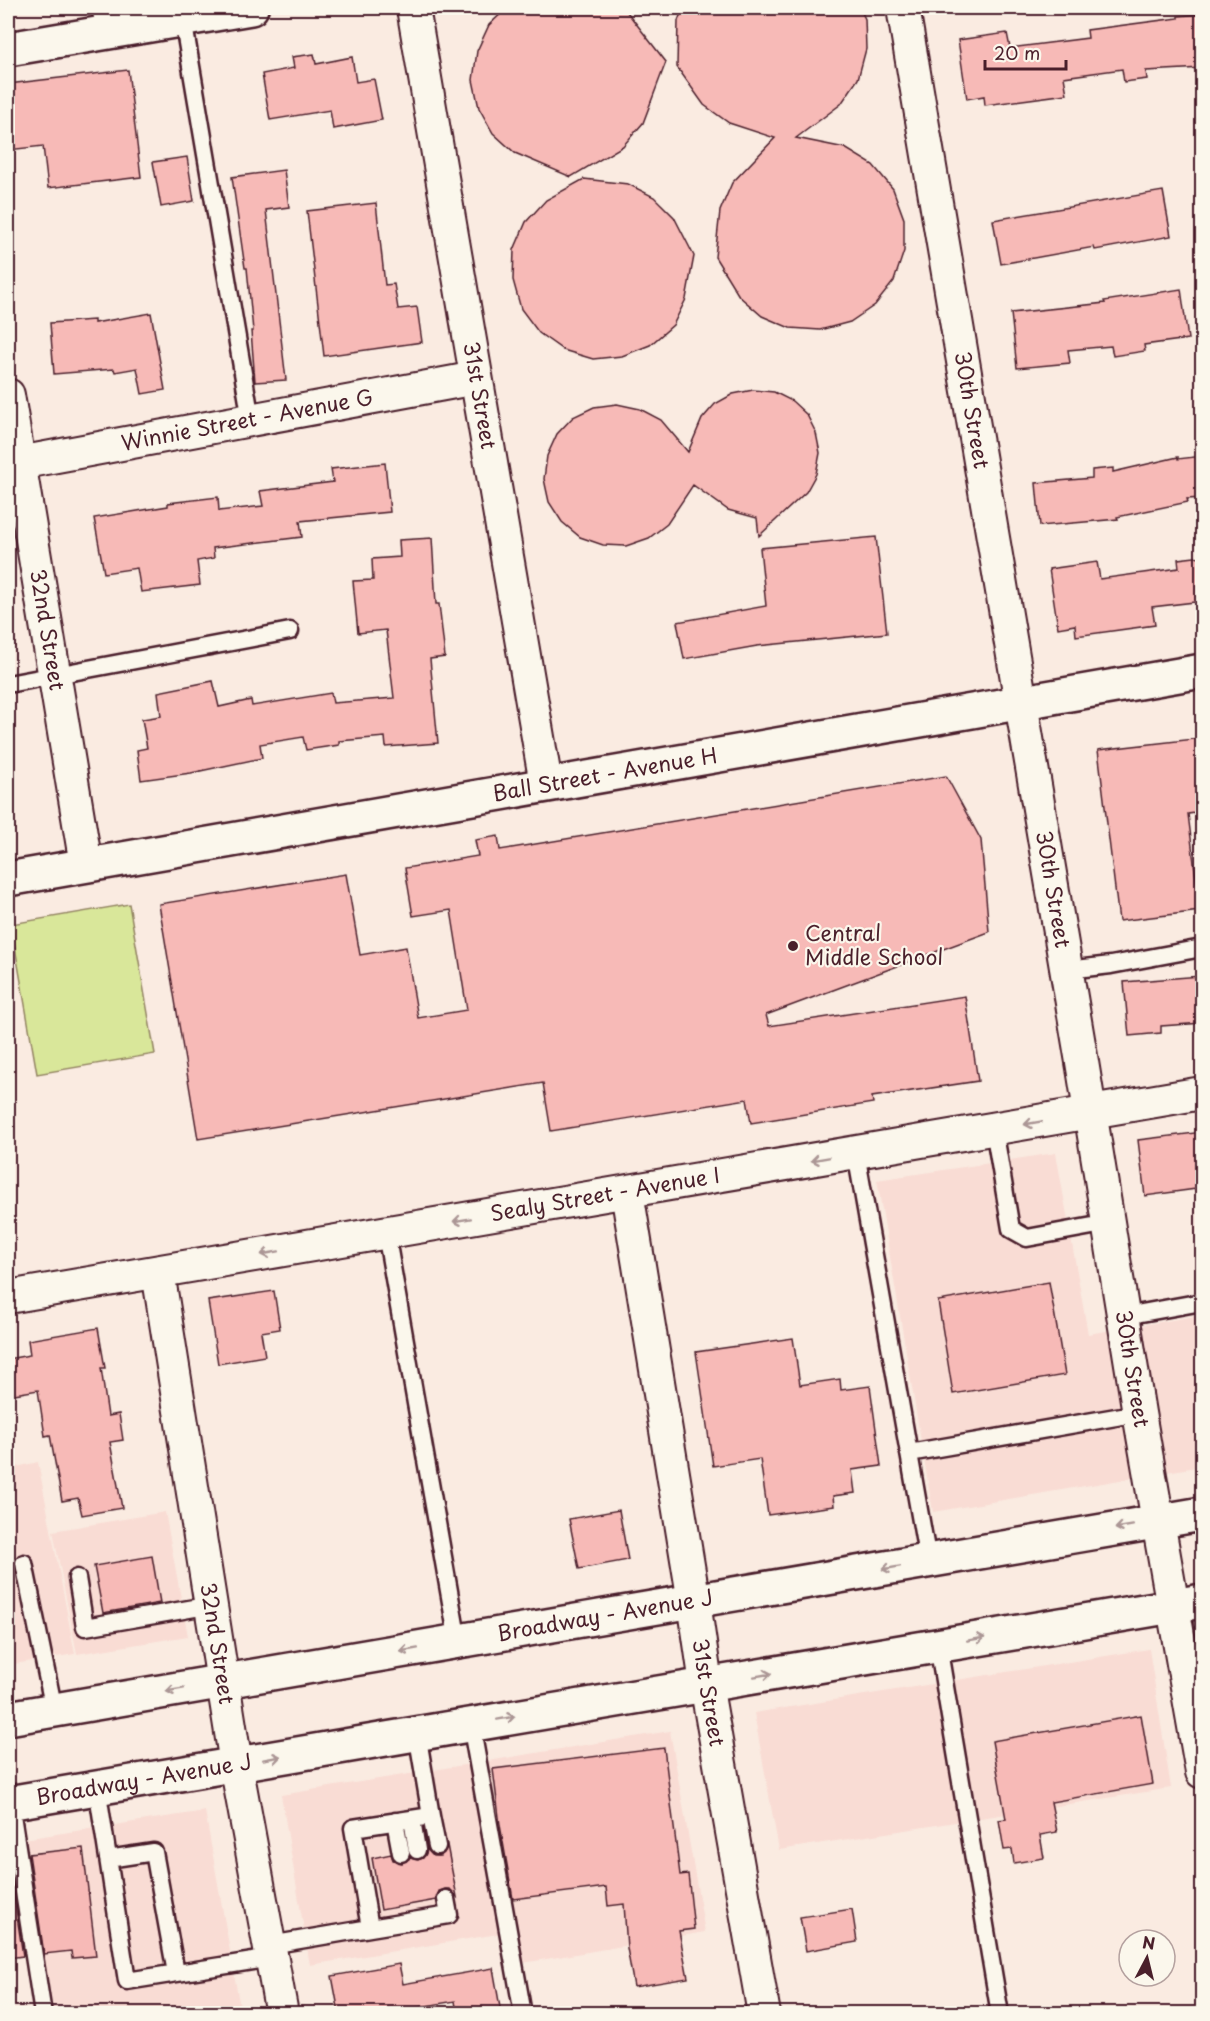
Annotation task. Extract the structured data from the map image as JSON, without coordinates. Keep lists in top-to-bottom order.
{
  "streets": {
    "main road": ["Ball Street - Avenue H", "Broadway - Avenue J"],
    "street": [
      "31st Street",
      "30th Street",
      "Winnie Street - Avenue G",
      "32nd Street",
      "Sealy Street - Avenue I"
    ]
  },
  "crossings": [
    ["31st Street", "Winnie Street - Avenue G"],
    ["31st Street", "Ball Street - Avenue H"],
    ["31st Street", "Sealy Street - Avenue I"],
    ["31st Street", "Broadway - Avenue J"],
    ["30th Street", "Ball Street - Avenue H"],
    ["30th Street", "Sealy Street - Avenue I"],
    ["30th Street", "Broadway - Avenue J"],
    ["Winnie Street - Avenue G", "32nd Street"],
    ["32nd Street", "Ball Street - Avenue H"],
    ["32nd Street", "Sealy Street - Avenue I"],
    ["32nd Street", "Broadway - Avenue J"]
  ],
  "one_way": ["Sealy Street - Avenue I"],
  "places": ["Central Middle School"],
  "scale_bar": "20 m",
  "north": "top"
}
